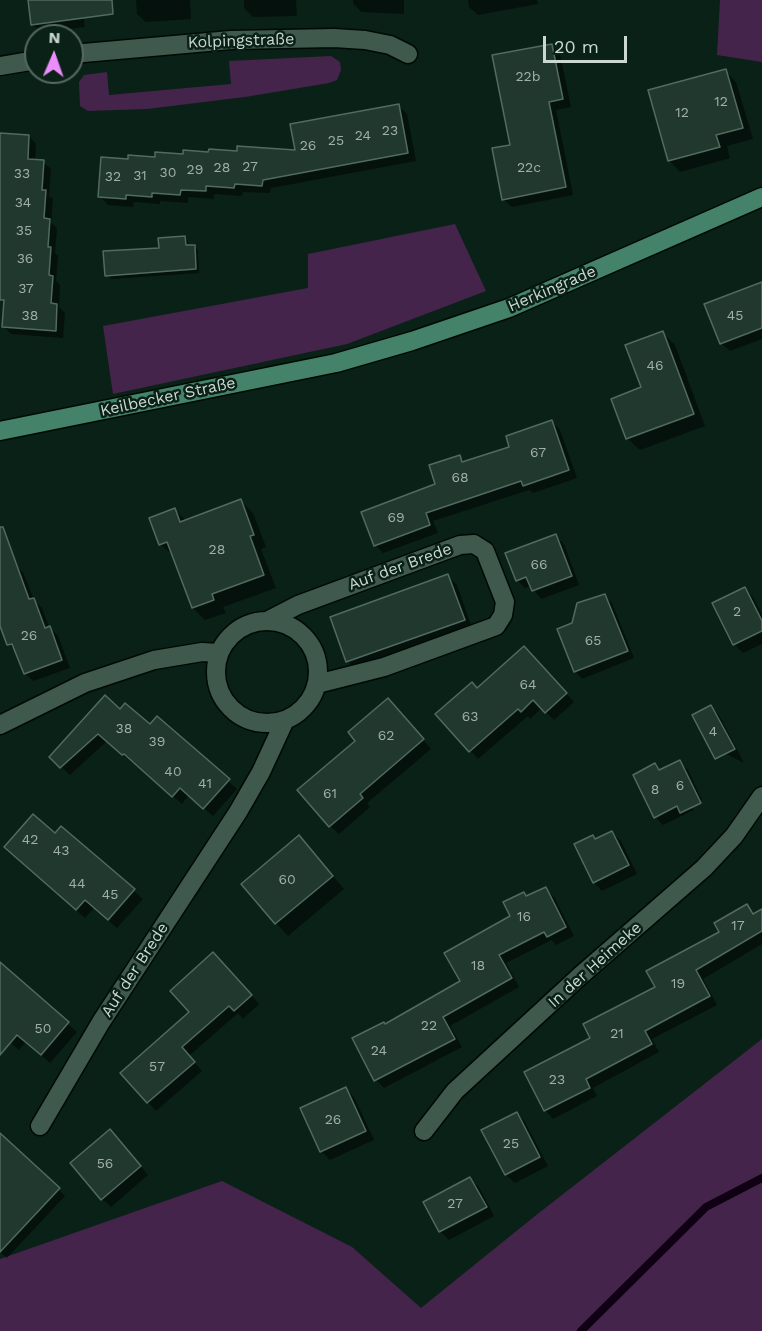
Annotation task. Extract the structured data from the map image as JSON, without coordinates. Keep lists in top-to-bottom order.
{
  "streets": {
    "main road": ["Herkingrade", "Keilbecker Straße"],
    "street": ["Kolpingstraße", "Auf der Brede", "In der Heimeke"]
  },
  "crossings": [
    ["Herkingrade", "Keilbecker Straße"]
  ],
  "house_numbers": [
    "22b",
    "12",
    "12",
    "23",
    "24",
    "25",
    "26",
    "27",
    "28",
    "22c",
    "29",
    "30",
    "33",
    "31",
    "32",
    "34",
    "35",
    "36",
    "37",
    "38",
    "45",
    "46",
    "67",
    "68",
    "69",
    "28",
    "66",
    "2",
    "26",
    "65",
    "64",
    "63",
    "38",
    "4",
    "62",
    "39",
    "40",
    "41",
    "6",
    "8",
    "61",
    "42",
    "43",
    "60",
    "44",
    "45",
    "16",
    "17",
    "18",
    "19",
    "22",
    "50",
    "21",
    "24",
    "57",
    "23",
    "26",
    "25",
    "56",
    "27"
  ],
  "scale_bar": "20 m",
  "north": "top"
}
